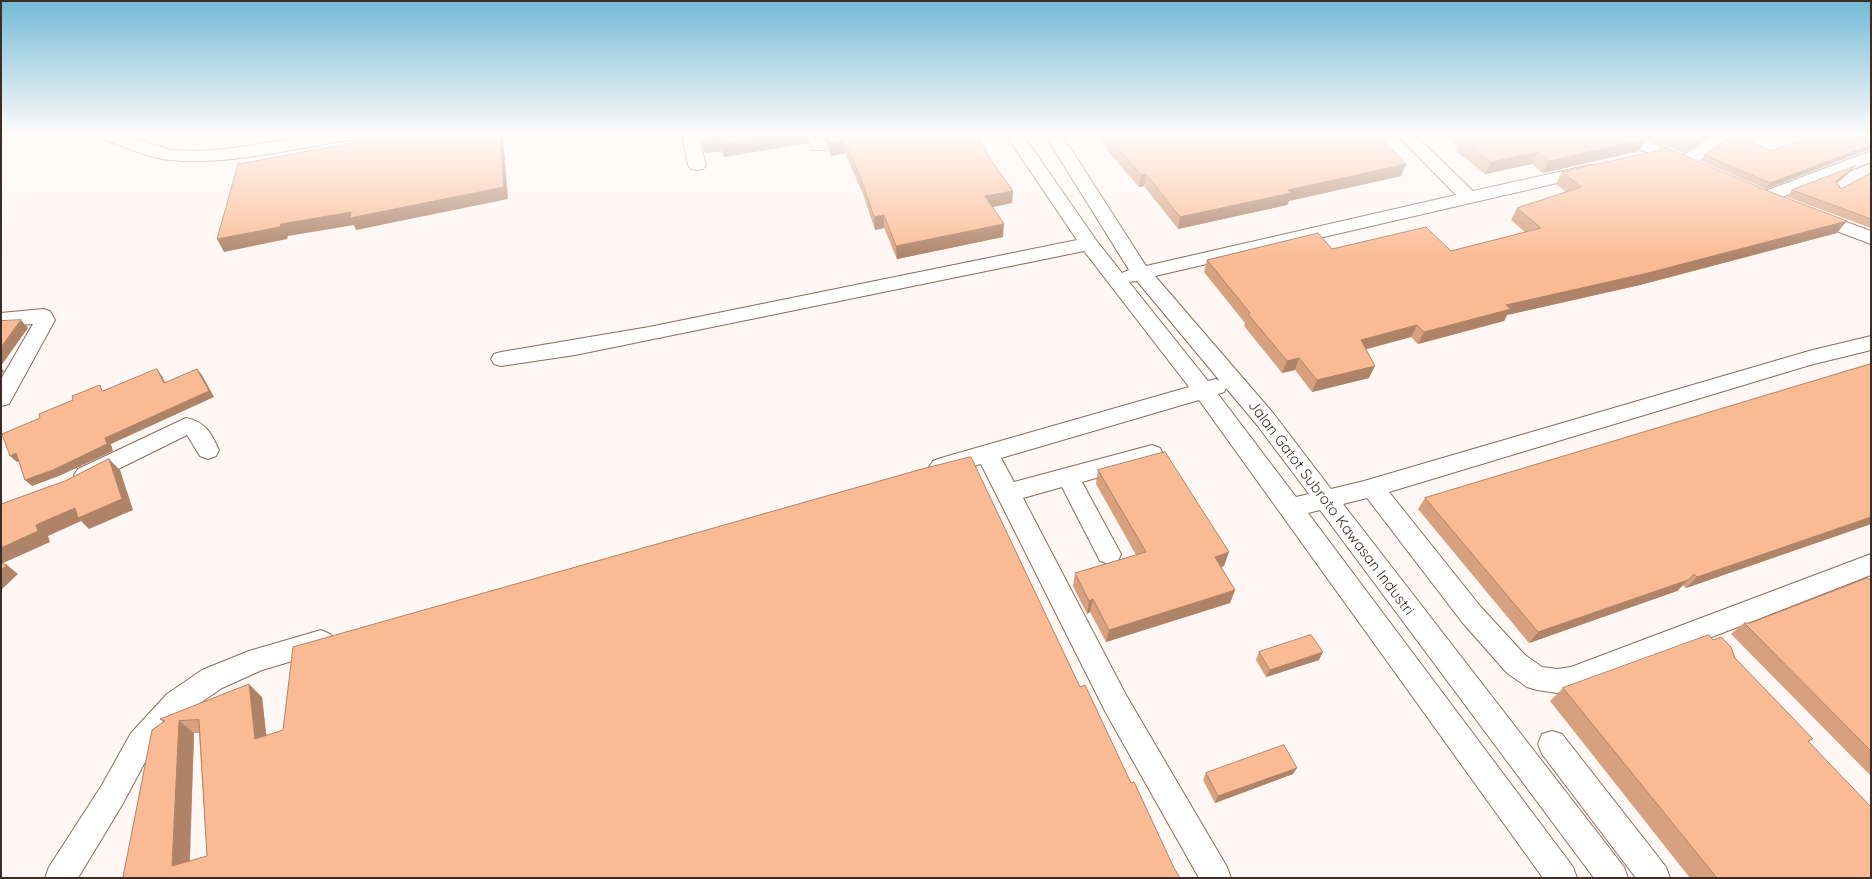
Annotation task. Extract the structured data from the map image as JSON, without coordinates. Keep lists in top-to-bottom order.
{
  "streets": {
    "street": ["Jalan Gatot Subroto Kawasan Industri"]
  }
}
